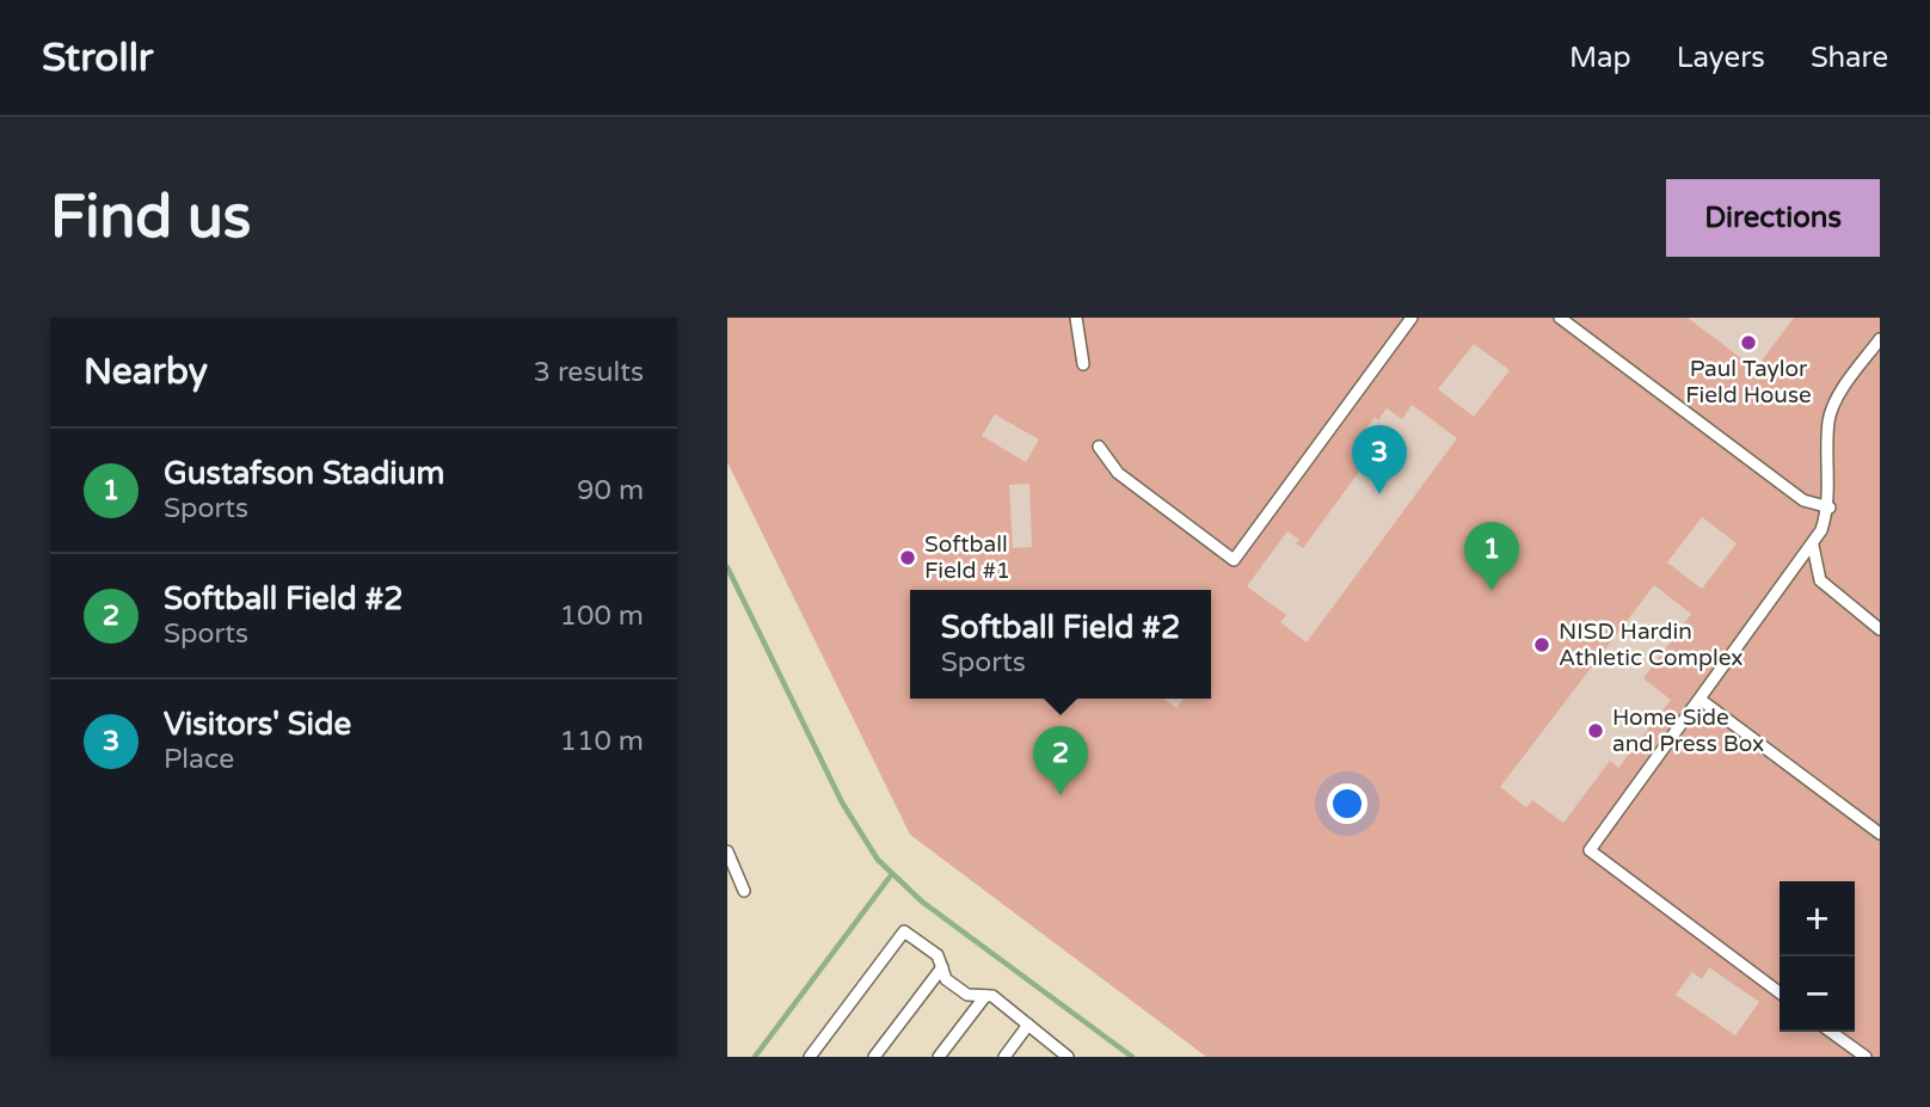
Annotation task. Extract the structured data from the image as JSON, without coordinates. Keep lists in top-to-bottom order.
{
  "places": [
    "Paul Taylor Field House",
    "Softball Field #1",
    "NISD Hardin Athletic Complex",
    "Home Side and Press Box"
  ],
  "page": {
    "header": "Strollr",
    "nav": ["Map", "Layers", "Share"],
    "buttons": "Directions",
    "title": "Find us",
    "heading": ["Nearby", "3 results"],
    "pins": ["3", "1", "2"],
    "list": [
      {
        "mark": "1",
        "name": "Gustafson Stadium",
        "note": "Sports",
        "value": "90 m"
      },
      {
        "mark": "2",
        "name": "Softball Field #2",
        "note": "Sports",
        "value": "100 m"
      },
      {
        "mark": "3",
        "name": "Visitors' Side",
        "note": "Place",
        "value": "110 m"
      }
    ],
    "popup": ["Softball Field #2", "Sports"],
    "map_buttons": ["+", "−"]
  }
}
